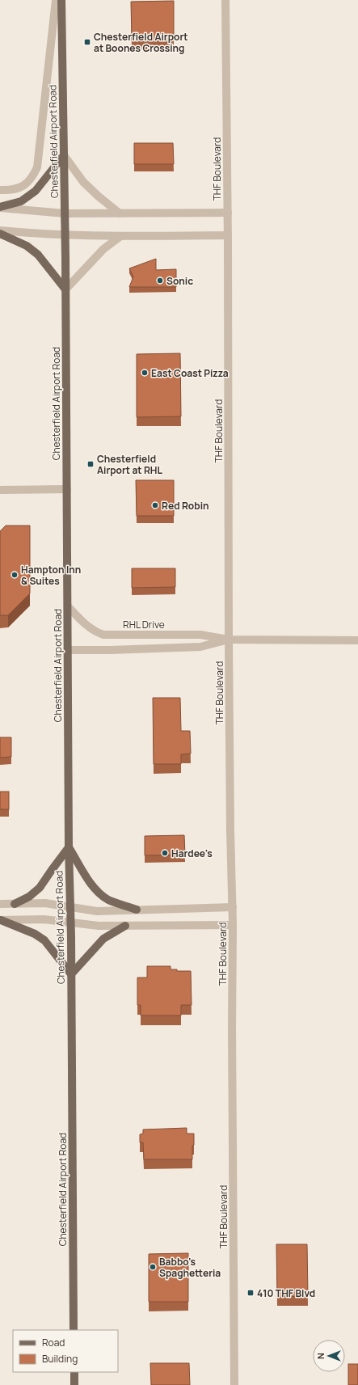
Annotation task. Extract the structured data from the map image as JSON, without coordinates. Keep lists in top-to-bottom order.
{
  "streets": {
    "main road": ["Chesterfield Airport Road"],
    "street": ["THF Boulevard", "RHL Drive"]
  },
  "crossings": [
    ["Chesterfield Airport Road", "RHL Drive"],
    ["THF Boulevard", "RHL Drive"]
  ],
  "places": {
    "transit": ["Chesterfield Airport at Boones Crossing", "Chesterfield Airport at RHL", "410 THF Blvd"],
    "other": [
      "Sonic",
      "East Coast Pizza",
      "Red Robin",
      "Hampton Inn & Suites",
      "Hardee's",
      "Babbo's Spaghetteria"
    ]
  },
  "legend": ["Road", "Building"],
  "north": "left"
}
